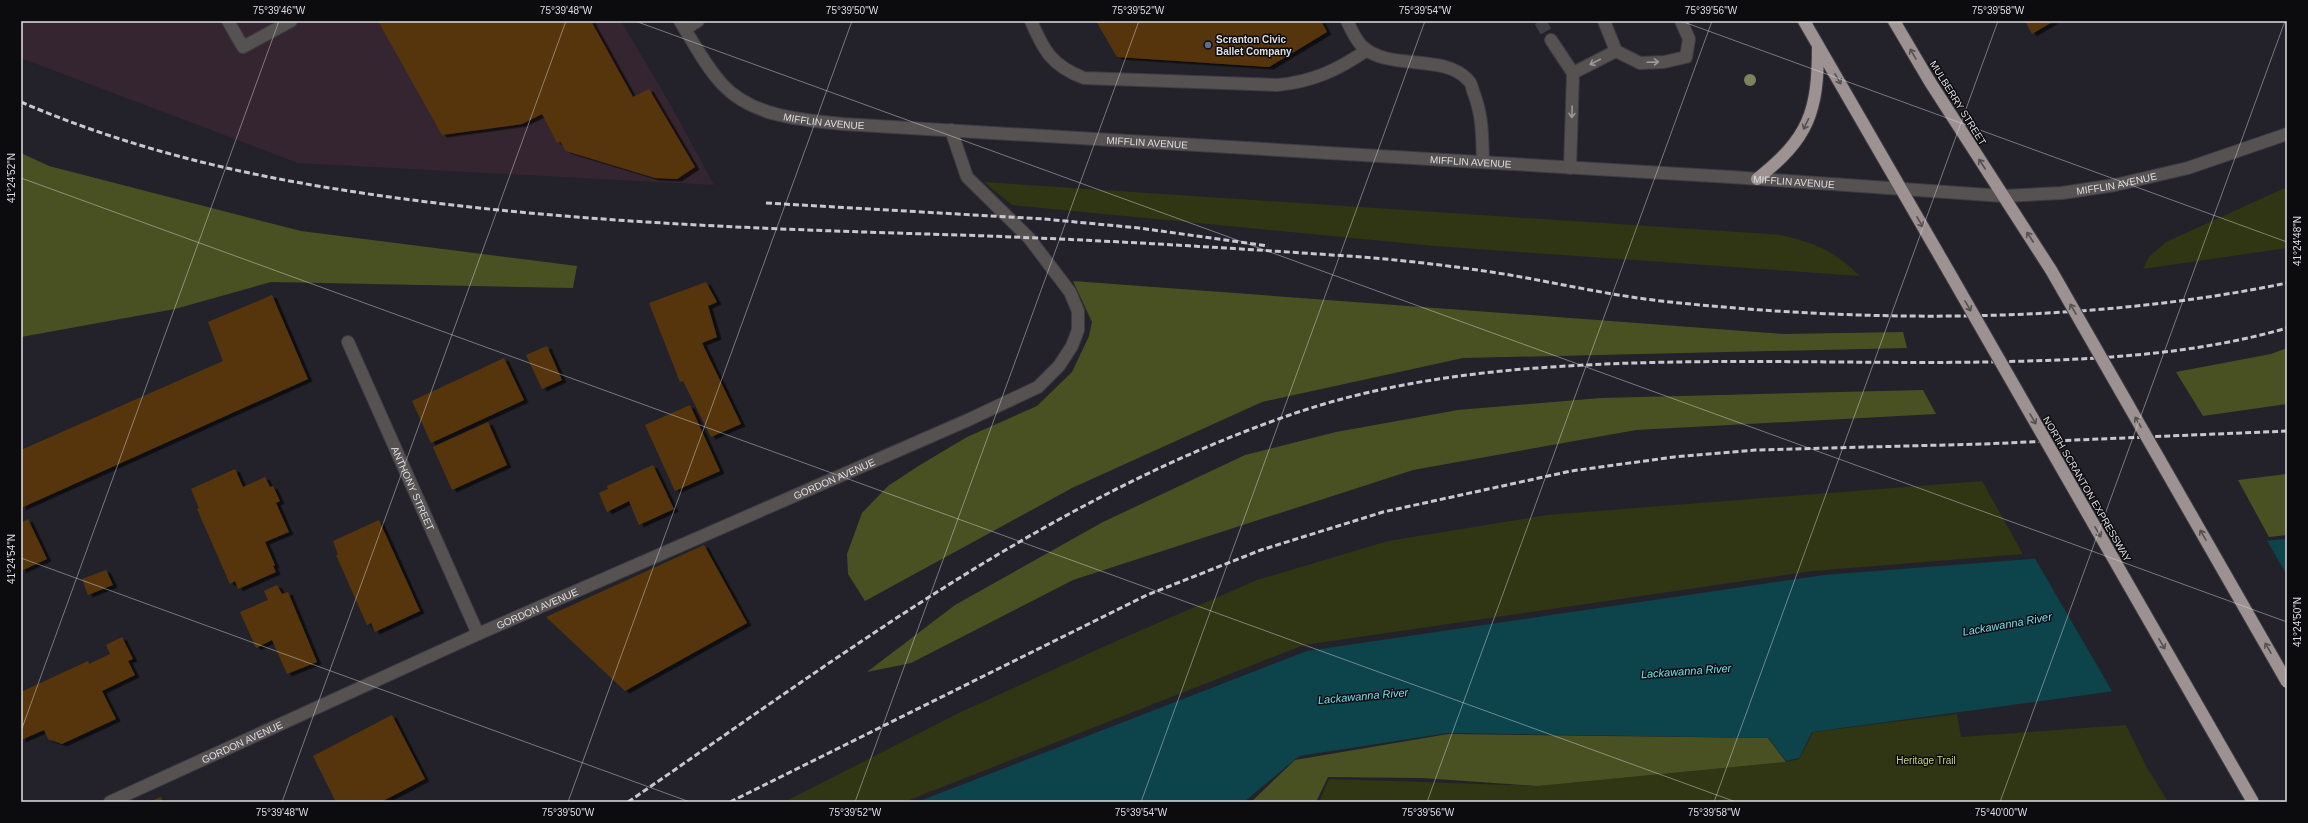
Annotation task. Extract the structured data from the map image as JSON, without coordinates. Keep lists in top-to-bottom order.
{
  "streets": {
    "highway": ["MULBERRY STREET", "NORTH SCRANTON EXPRESSWAY"],
    "street": ["MIFFLIN AVENUE", "GORDON AVENUE", "ANTHONY STREET"]
  },
  "crossings": [
    ["MULBERRY STREET", "MIFFLIN AVENUE"],
    ["MIFFLIN AVENUE", "GORDON AVENUE"],
    ["MIFFLIN AVENUE", "NORTH SCRANTON EXPRESSWAY"],
    ["GORDON AVENUE", "ANTHONY STREET"]
  ],
  "water": ["Lackawanna River"],
  "parks": ["Heritage Trail"],
  "places": ["Scranton Civic Ballet Company"],
  "coordinates": [
    "75°39'46\"W",
    "75°39'48\"W",
    "75°39'50\"W",
    "75°39'52\"W",
    "75°39'54\"W",
    "75°39'56\"W",
    "75°39'58\"W",
    "41°24'52\"N",
    "41°24'48\"N",
    "41°24'54\"N",
    "41°24'50\"N",
    "75°40'00\"W"
  ]
}
